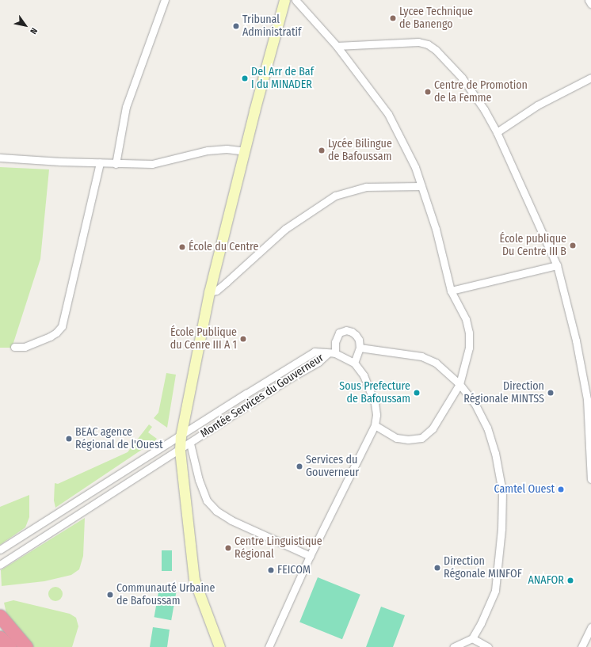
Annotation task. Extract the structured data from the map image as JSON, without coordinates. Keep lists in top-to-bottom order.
{
  "streets": {
    "street": ["Montée Services du Gouverneur"]
  },
  "places": [
    "Lycee Technique de Banengo",
    "Tribunal Administratif",
    "Del Arr de Baf I du MINADER",
    "Centre de Promotion de la Femme",
    "Lycée Bilingue de Bafoussam",
    "École publique Du Centre III B",
    "École du Centre",
    "École Publique du Cenre III A 1",
    "Sous Prefecture de Bafoussam",
    "Direction Régionale MINTSS",
    "BEAC agence Régional de l'Ouest",
    "Services du Gouverneur",
    "Camtel Ouest",
    "Centre Linguistique Régional",
    "Direction Régonale MINFOF",
    "FEICOM",
    "ANAFOR",
    "Communauté Urbaine de Bafoussam"
  ],
  "north": "bottom right"
}
